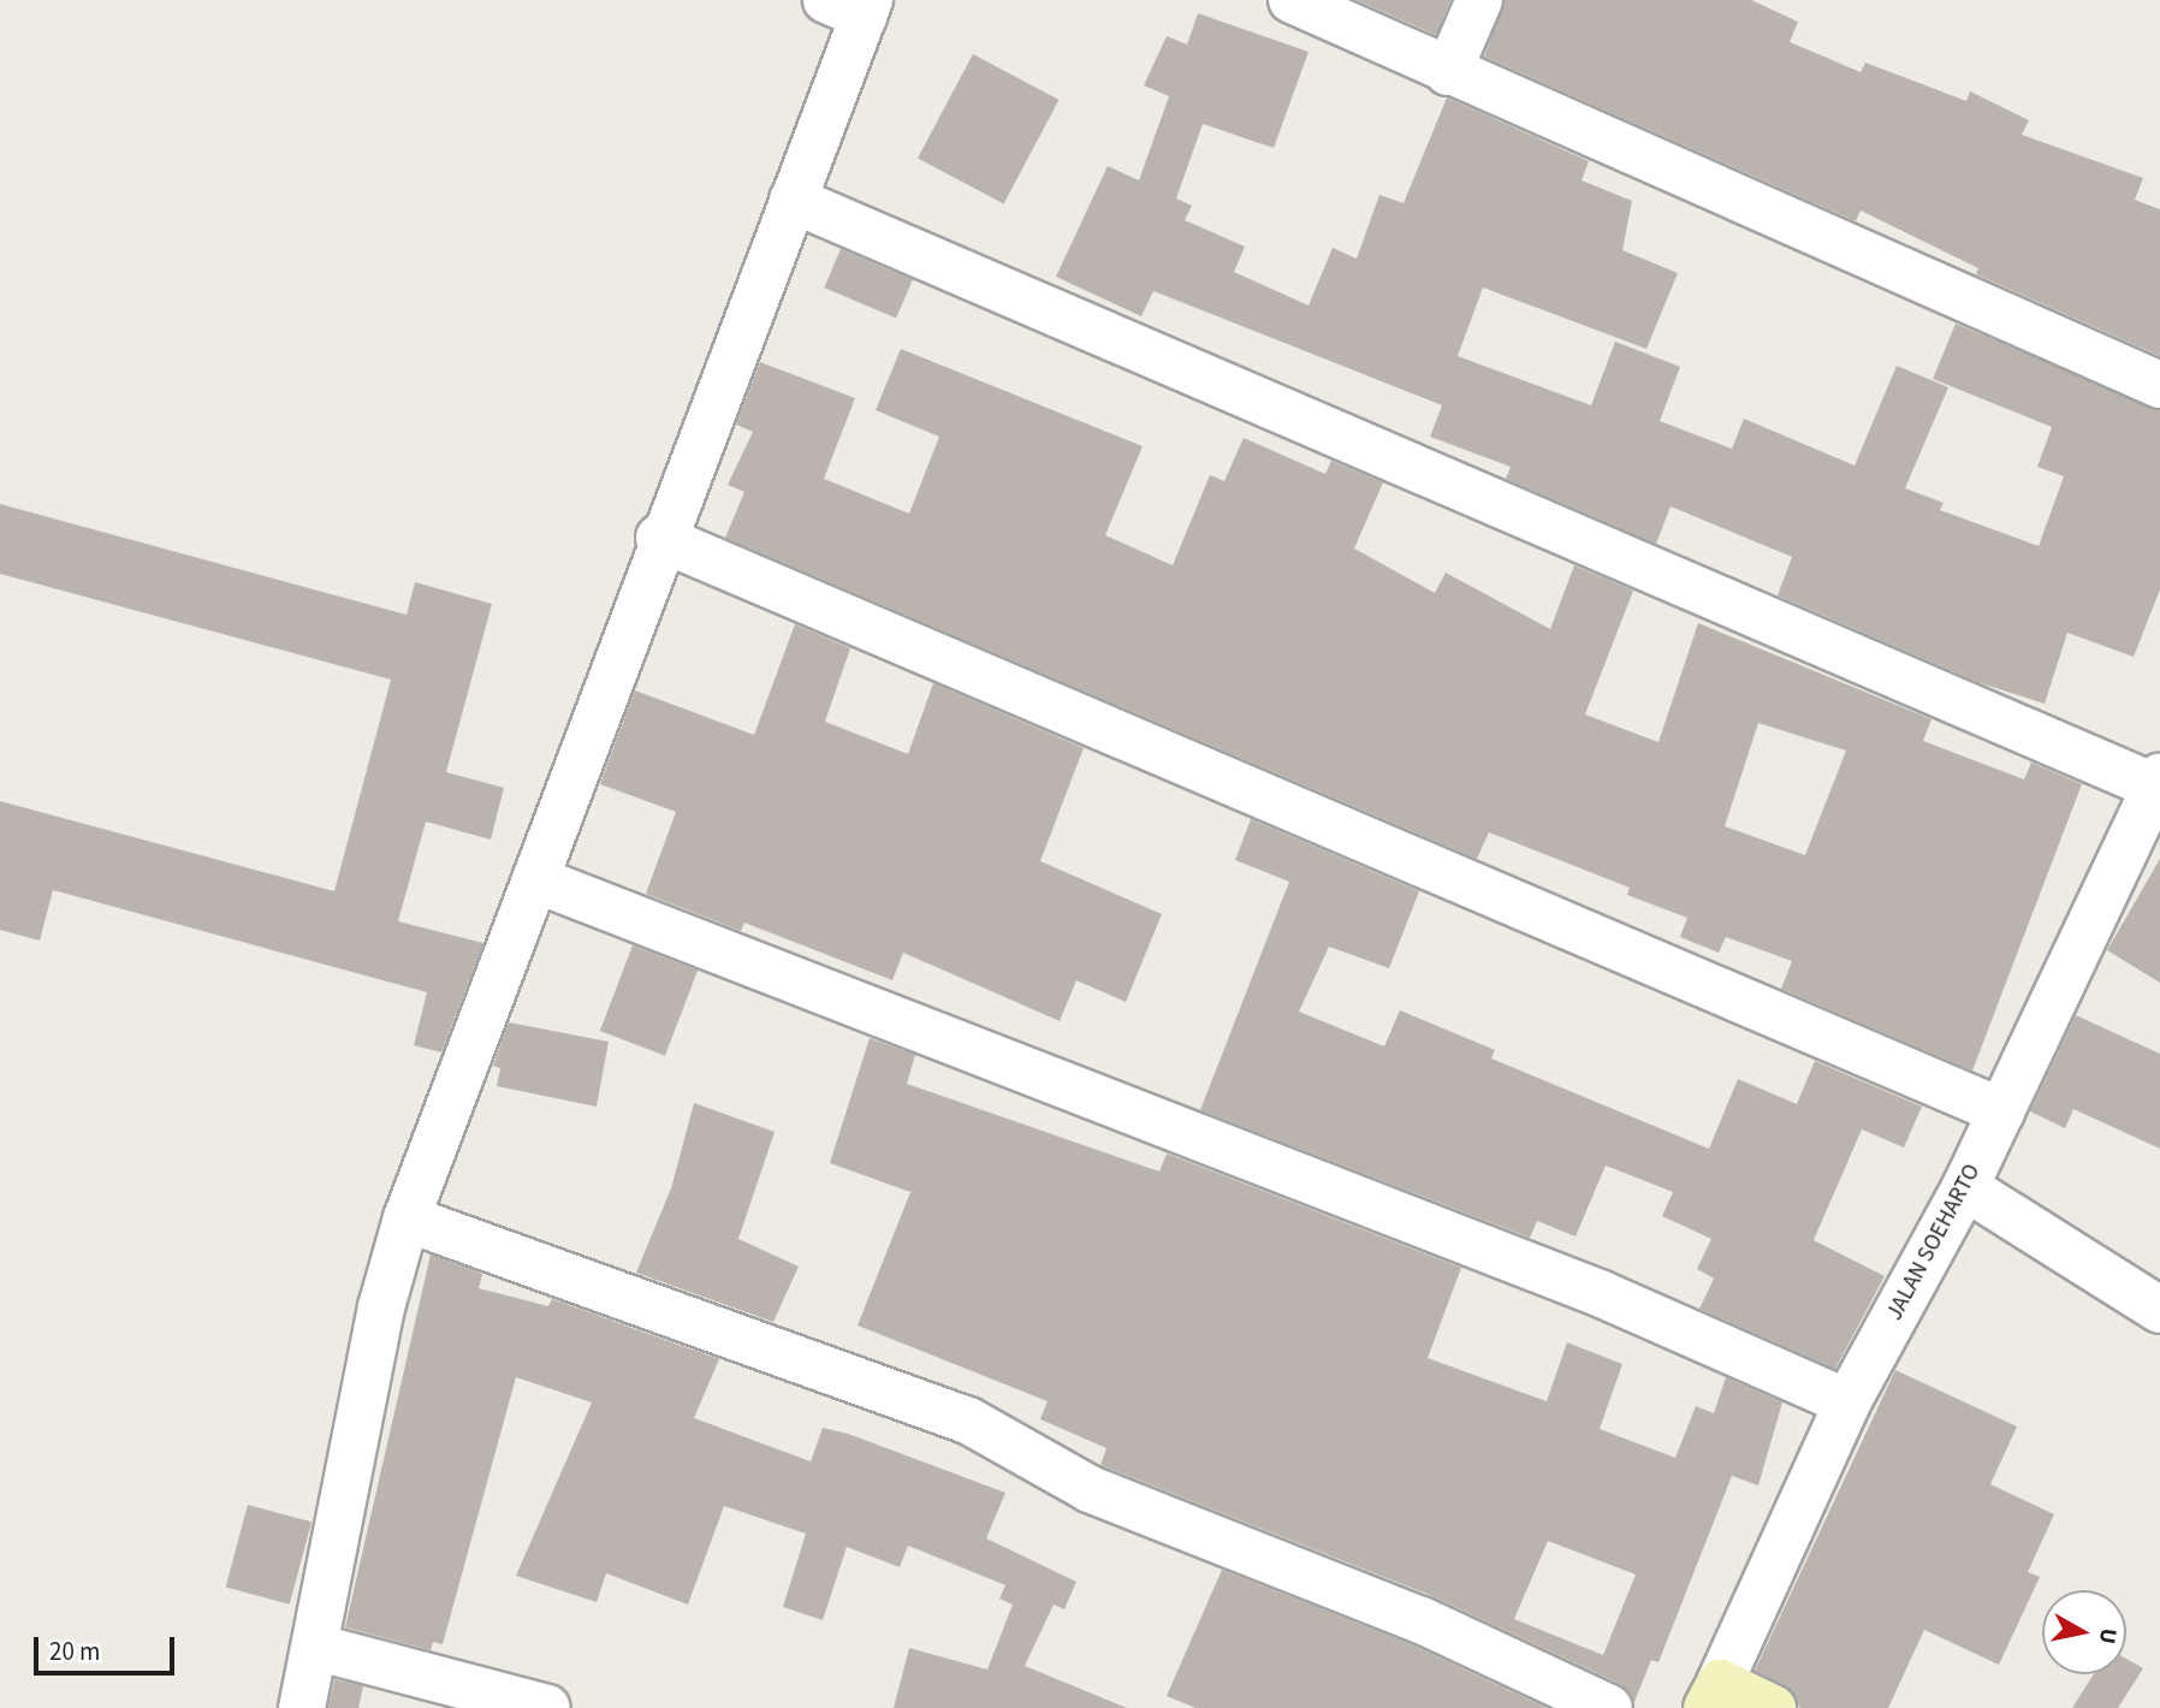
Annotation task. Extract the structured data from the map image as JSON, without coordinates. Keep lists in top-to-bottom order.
{
  "streets": {
    "street": ["JALAN SOEHARTO"]
  },
  "scale_bar": "20 m",
  "north": "right"
}
